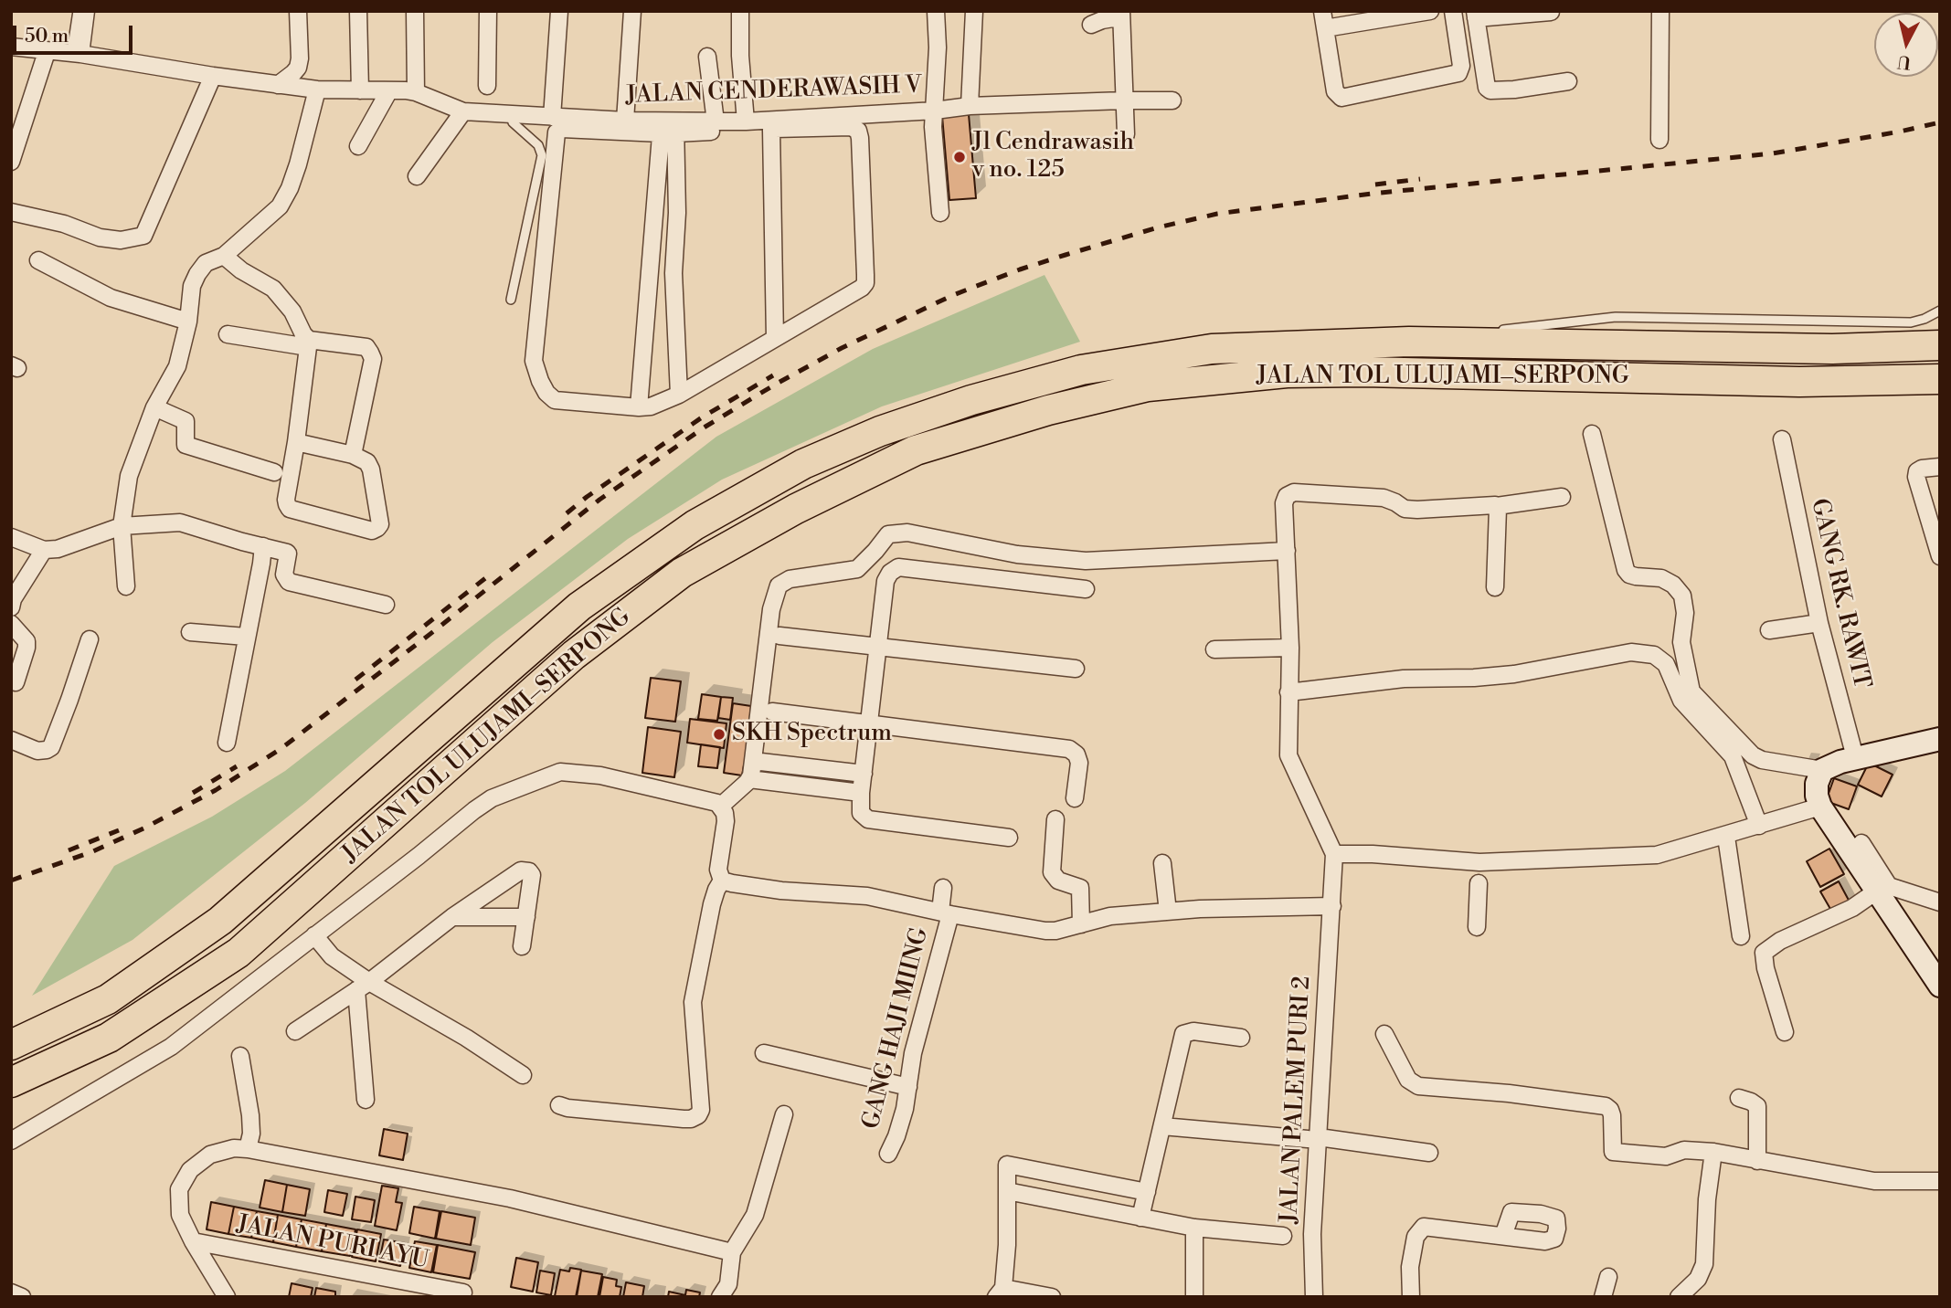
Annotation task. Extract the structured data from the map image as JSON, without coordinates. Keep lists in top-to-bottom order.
{
  "streets": {
    "highway": ["JALAN TOL ULUJAMI–SERPONG"],
    "street": [
      "JALAN CENDERAWASIH V",
      "GANG RK. RAWIT",
      "GANG HAJI MIING",
      "JALAN PALEM PURI 2",
      "JALAN PURI AYU"
    ]
  },
  "places": ["Jl Cendrawasih v no. 125", "SKH Spectrum"],
  "scale_bar": "50 m",
  "north": "bottom"
}
